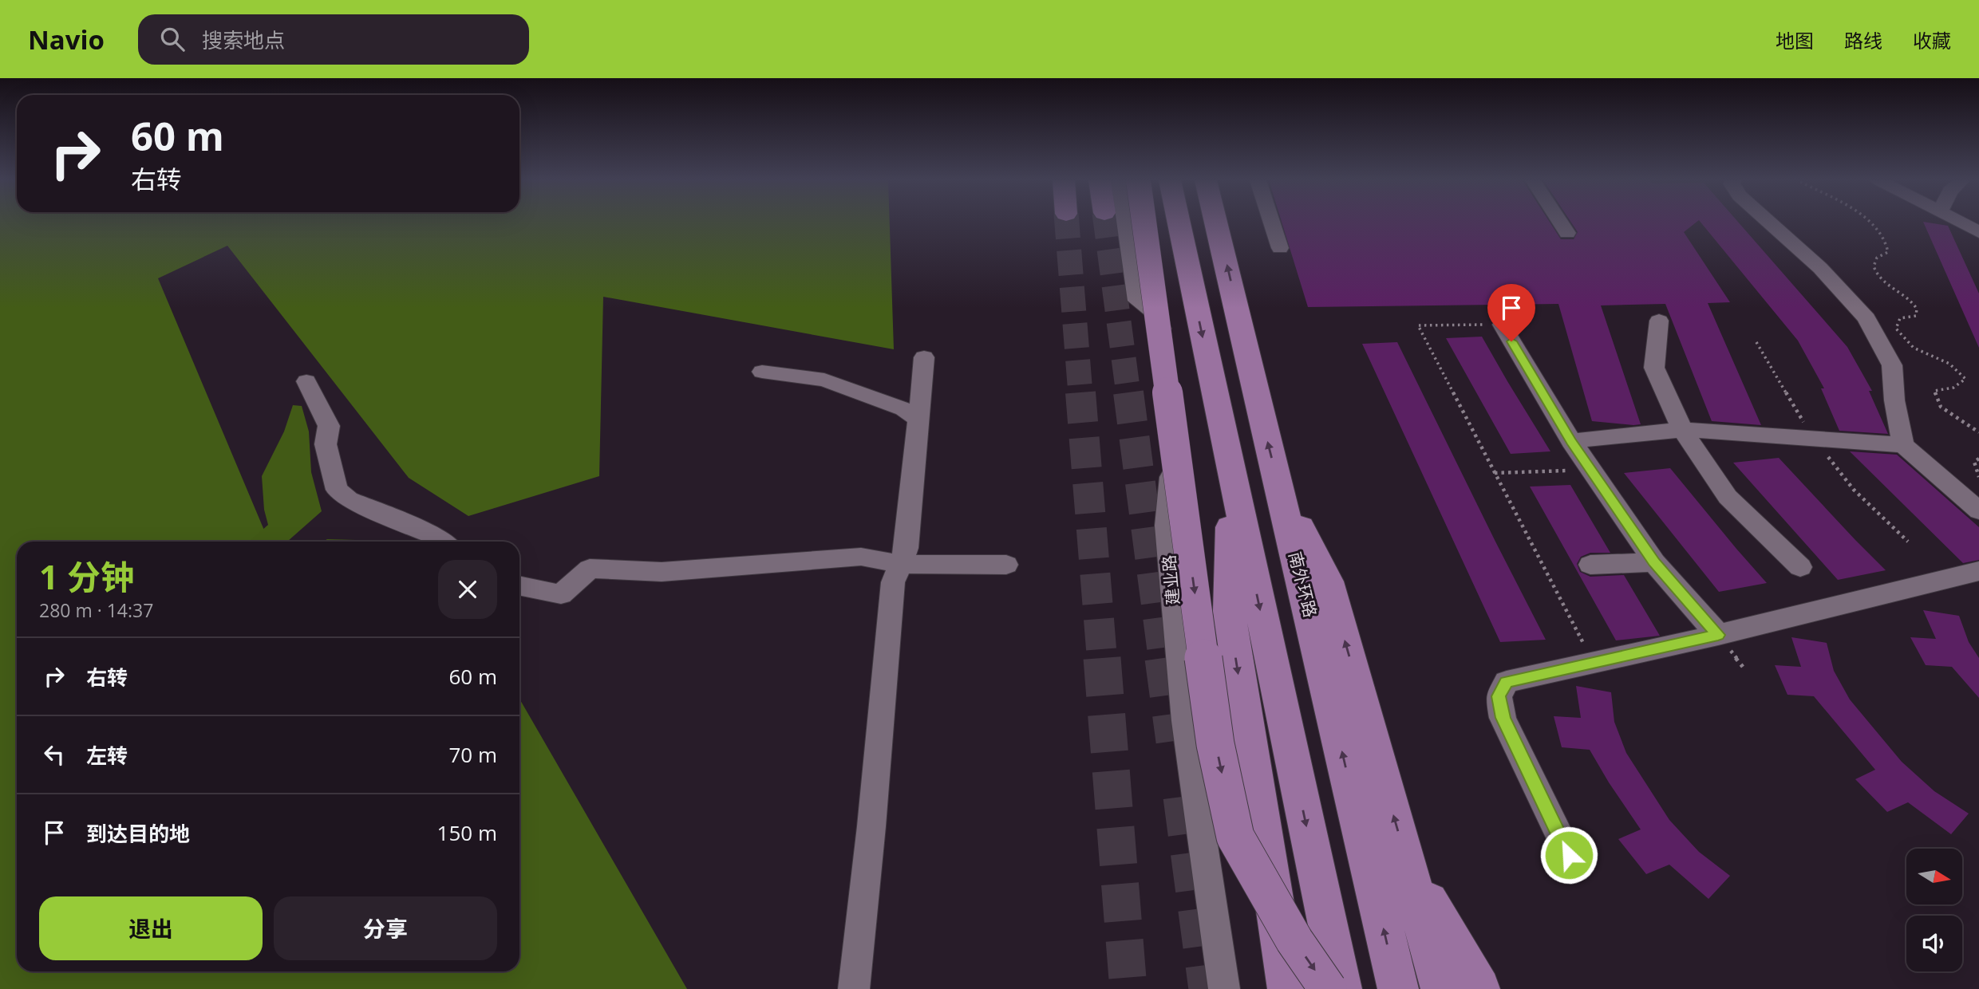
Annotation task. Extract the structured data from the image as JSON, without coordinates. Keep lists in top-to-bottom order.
{
  "streets": {
    "highway": ["南外环路"],
    "street": ["建业路"]
  },
  "north": "right",
  "page": {
    "header": "Navio",
    "search": "搜索地点",
    "nav": ["地图", "路线", "收藏"],
    "turn": ["60 m", "右转"],
    "heading": ["1 分钟", "280 m · 14:37"],
    "list": [
      {
        "name": "右转",
        "value": "60 m"
      },
      {
        "name": "左转",
        "value": "70 m"
      },
      {
        "name": "到达目的地",
        "value": "150 m"
      }
    ],
    "buttons": ["退出", "分享"]
  }
}
